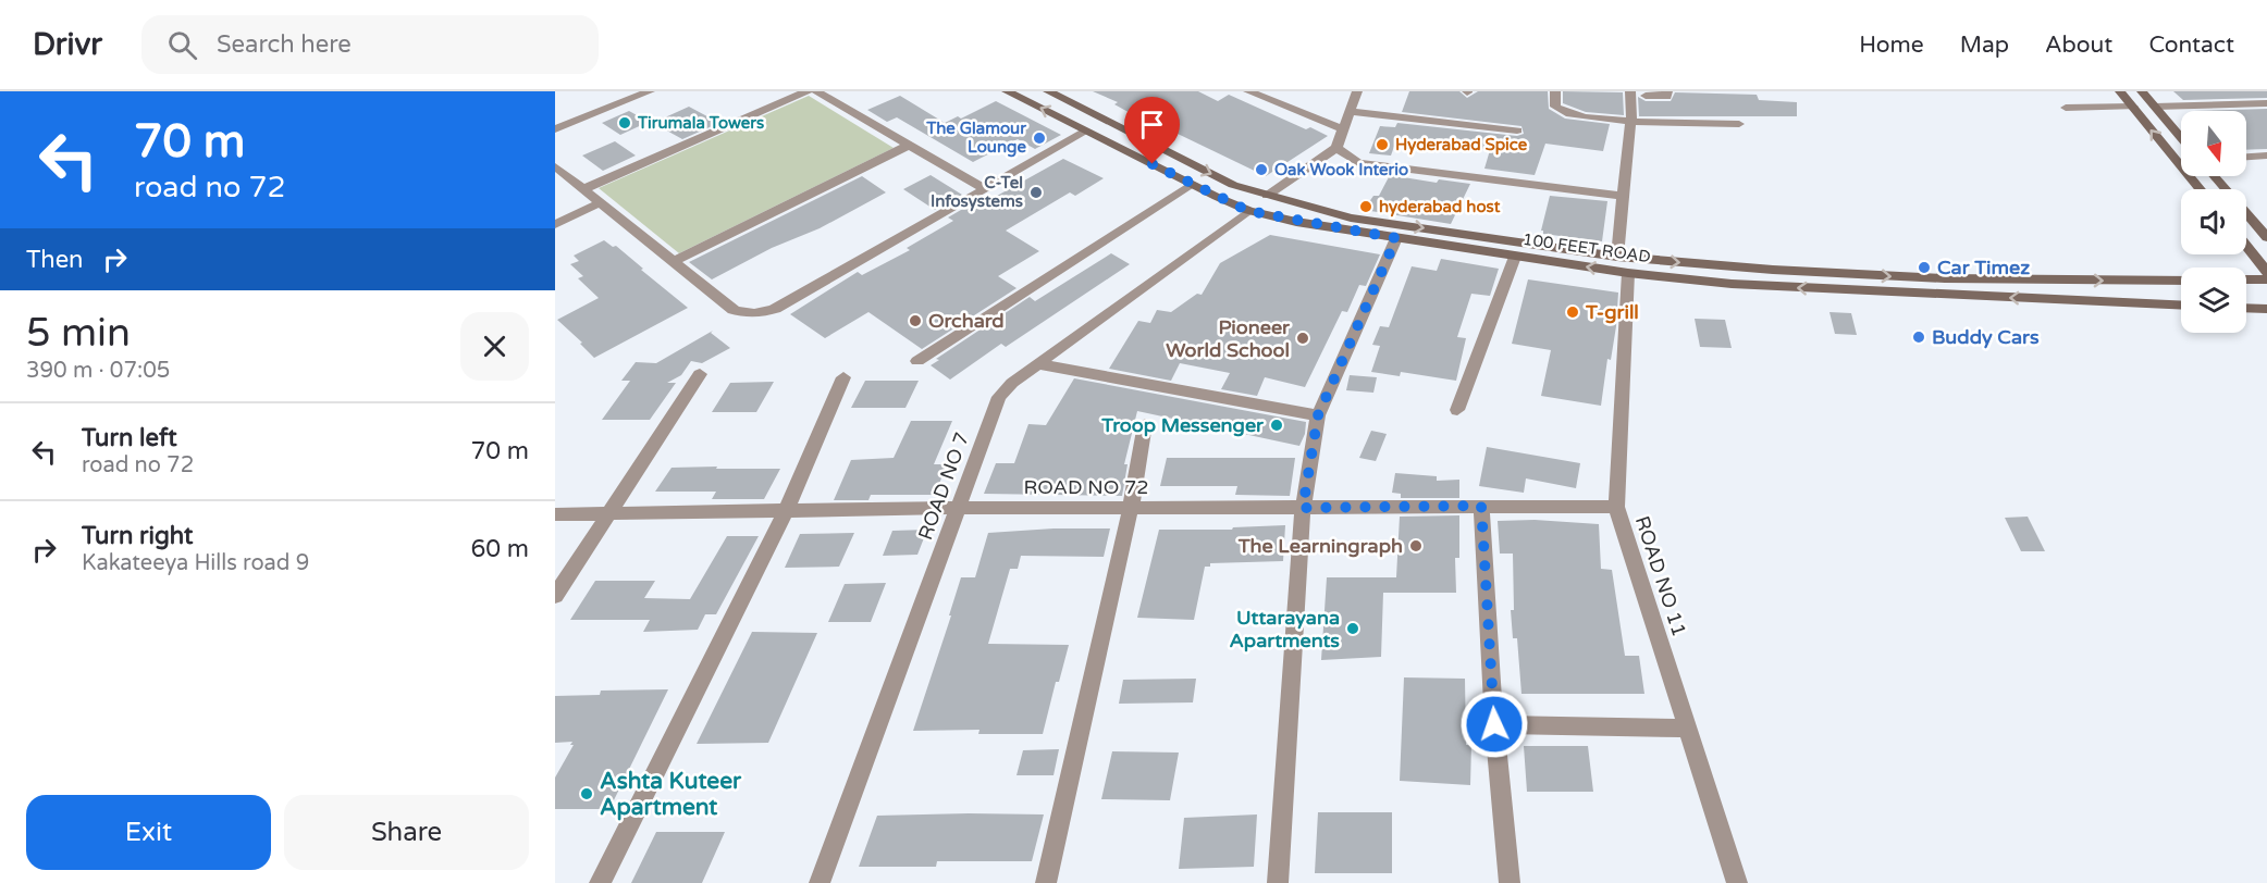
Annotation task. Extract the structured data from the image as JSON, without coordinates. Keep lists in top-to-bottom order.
{
  "streets": {
    "main road": ["100 FEET ROAD"],
    "street": ["ROAD NO 7", "ROAD NO 72", "ROAD NO 11"]
  },
  "crossings": [
    ["100 FEET ROAD", "ROAD NO 7"],
    ["100 FEET ROAD", "ROAD NO 11"],
    ["ROAD NO 7", "ROAD NO 72"],
    ["ROAD NO 72", "ROAD NO 11"]
  ],
  "places": [
    "Tirumala Towers",
    "The Glamour Lounge",
    "Hyderabad Spice",
    "Oak Wook Interio",
    "C-Tel Infosystems",
    "hyderabad host",
    "Car Timez",
    "T-grill",
    "Orchard",
    "Buddy Cars",
    "Pioneer World School",
    "Troop Messenger",
    "The Learningraph",
    "Uttarayana Apartments",
    "Ashta Kuteer Apartment"
  ],
  "north": "bottom",
  "page": {
    "header": "Drivr",
    "search": "Search here",
    "nav": [
      "Home",
      "Map",
      "About",
      "Contact"
    ],
    "turn": ["70 m", "road no 72"],
    "then": "Then",
    "heading": ["5 min", "390 m · 07:05"],
    "list": [
      {
        "name": "Turn left",
        "note": "road no 72",
        "value": "70 m"
      },
      {
        "name": "Turn right",
        "note": "Kakateeya Hills road 9",
        "value": "60 m"
      }
    ],
    "buttons": ["Exit", "Share"]
  }
}
